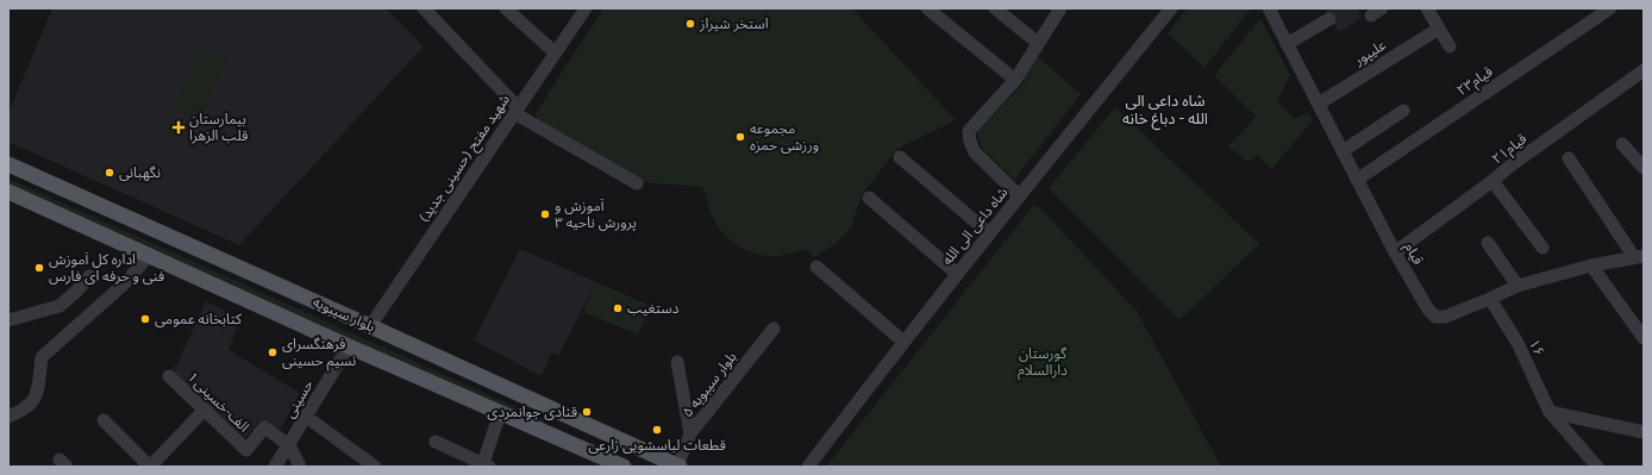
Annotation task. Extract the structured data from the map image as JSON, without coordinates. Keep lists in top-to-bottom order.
{
  "streets": {
    "main road": ["بلوار سیبویه"],
    "street": [
      "علیپور",
      "قیام۲۳",
      "قیام۲۱",
      "شهید مفتح (حسینی جدید)",
      "شاه داعی الی الله",
      "قیام",
      "۱۶",
      "بلوار سیبویه ۵",
      "حسینی",
      "1 الف-خسینی"
    ]
  },
  "crossings": [
    ["علیپور", "قیام"],
    ["قیام۲۳", "قیام"],
    ["قیام۲۱", "قیام"],
    ["شهید مفتح (حسینی جدید)", "بلوار سیبویه"],
    ["قیام", "۱۶"],
    ["بلوار سیبویه", "بلوار سیبویه ۵"],
    ["بلوار سیبویه", "حسینی"],
    ["حسینی", "1 الف-خسینی"]
  ],
  "districts": ["شاه داعی الی الله - دباغ خانه"],
  "parks": ["گورستان دارالسلام"],
  "places": {
    "other": [
      "استخر شیراز",
      "مجموعه ورزشی حمزه",
      "نگهبانی",
      "آموزش و پرورش ناحیه ۳",
      "اداره کل آموزش فنی و حرفه ای فارس",
      "دستغیب",
      "کتابخانه عمومی",
      "فرهنگسرای نسیم حسینی",
      "قنادی جوانمردی",
      "قطعات لباسشویی زارعی"
    ],
    "health": ["بیمارستان قلب الزهرا"]
  }
}
